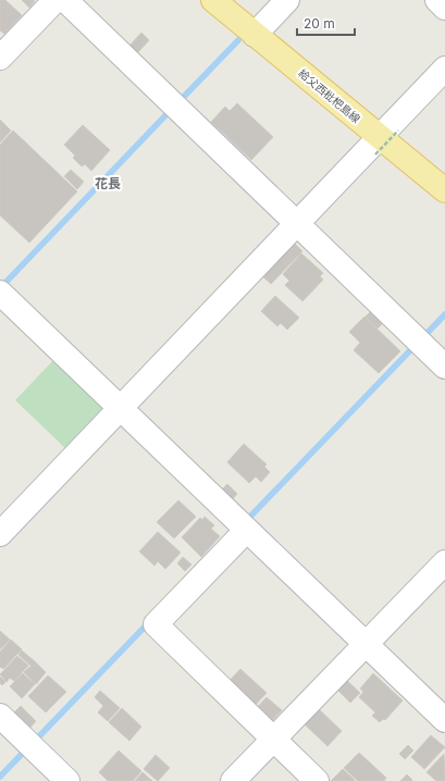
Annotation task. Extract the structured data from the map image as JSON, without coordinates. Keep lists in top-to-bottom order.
{
  "streets": {
    "main road": ["給父西枇杷島線"]
  },
  "districts": ["花長"],
  "scale_bar": "20 m"
}
